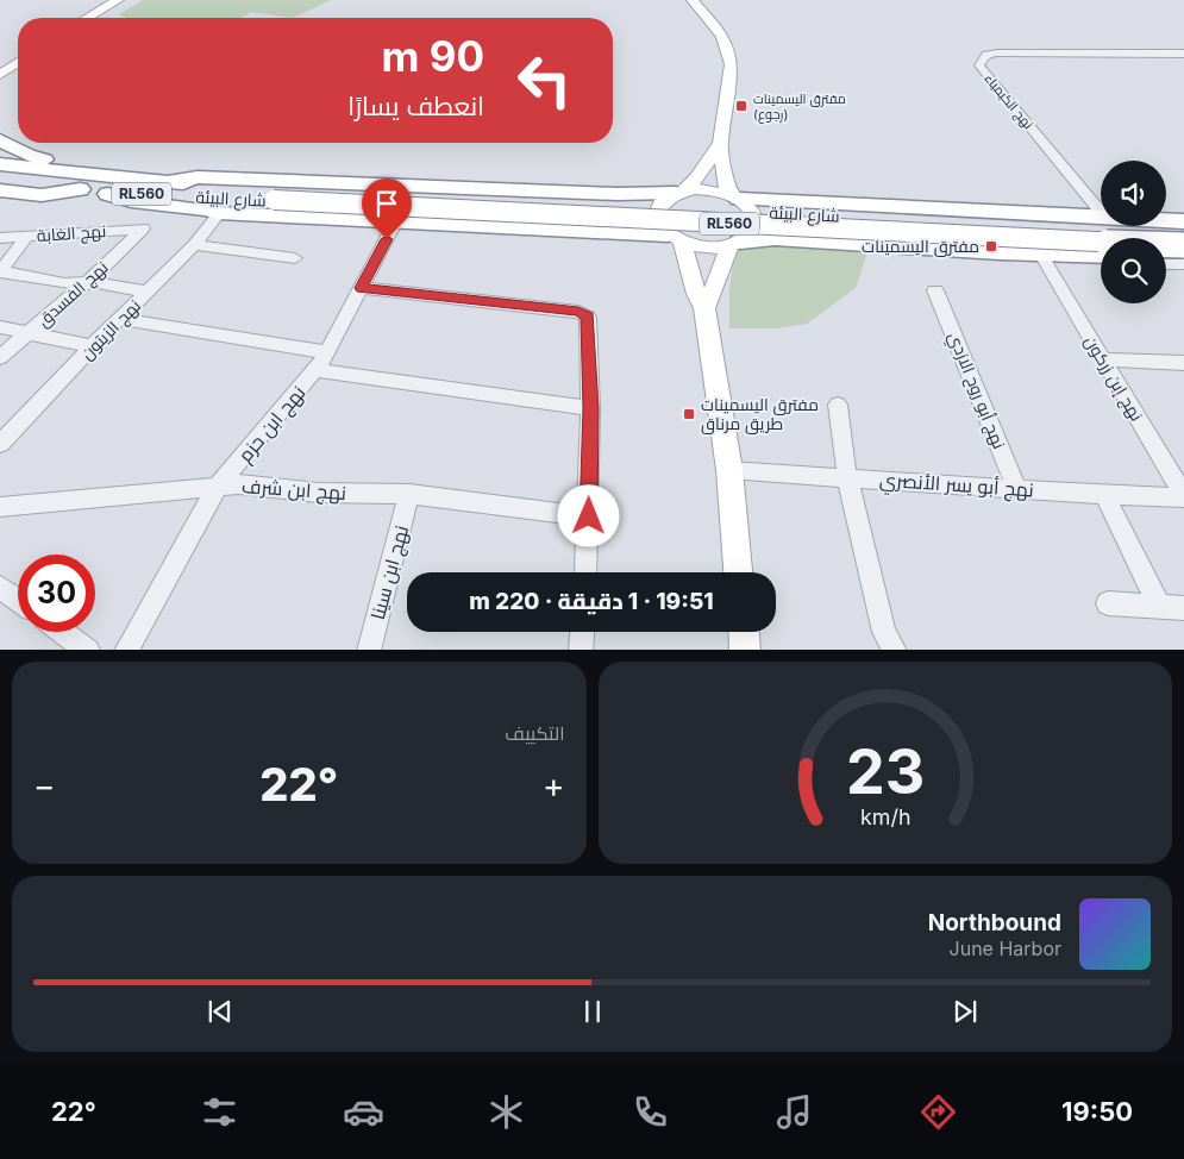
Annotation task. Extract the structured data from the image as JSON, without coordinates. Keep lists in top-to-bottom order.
{
  "streets": {
    "highway": ["RL560", "شارع البيئة"],
    "street": [
      "نهج الكيمياء",
      "نهج الغابة",
      "نهج الفسدق",
      "نهج الزيتون",
      "نهج إبن زركون",
      "نهج أبو روح الازدي",
      "نهج ابن حزم",
      "نهج أبو يسر الأنصري",
      "نهج ابن شرف",
      "نهج ابن سينا"
    ]
  },
  "crossings": [
    ["RL560", "شارع البيئة"],
    ["نهج الغابة", "نهج الفسدق"],
    ["نهج إبن زركون", "نهج أبو يسر الأنصري"],
    ["نهج أبو روح الازدي", "نهج أبو يسر الأنصري"],
    ["نهج ابن حزم", "نهج ابن شرف"],
    ["نهج ابن شرف", "نهج ابن سينا"]
  ],
  "places": {
    "transit": ["مفترق اليسمينات (رجوع)", "مفترق اليسمينات", "مفترق اليسمينات طريق مرناق"]
  },
  "page": {
    "turn": ["90 m", "انعطف يسارًا"],
    "limit": "30",
    "trip": "19:51 · 1 دقيقة · 220 m",
    "tile": "التكييف",
    "heat": ["−", "22°", "+"],
    "song": ["Northbound", "June Harbor"],
    "tabs": ["19:50", "22°"],
    "gauge": ["23", "km/h"]
  }
}
